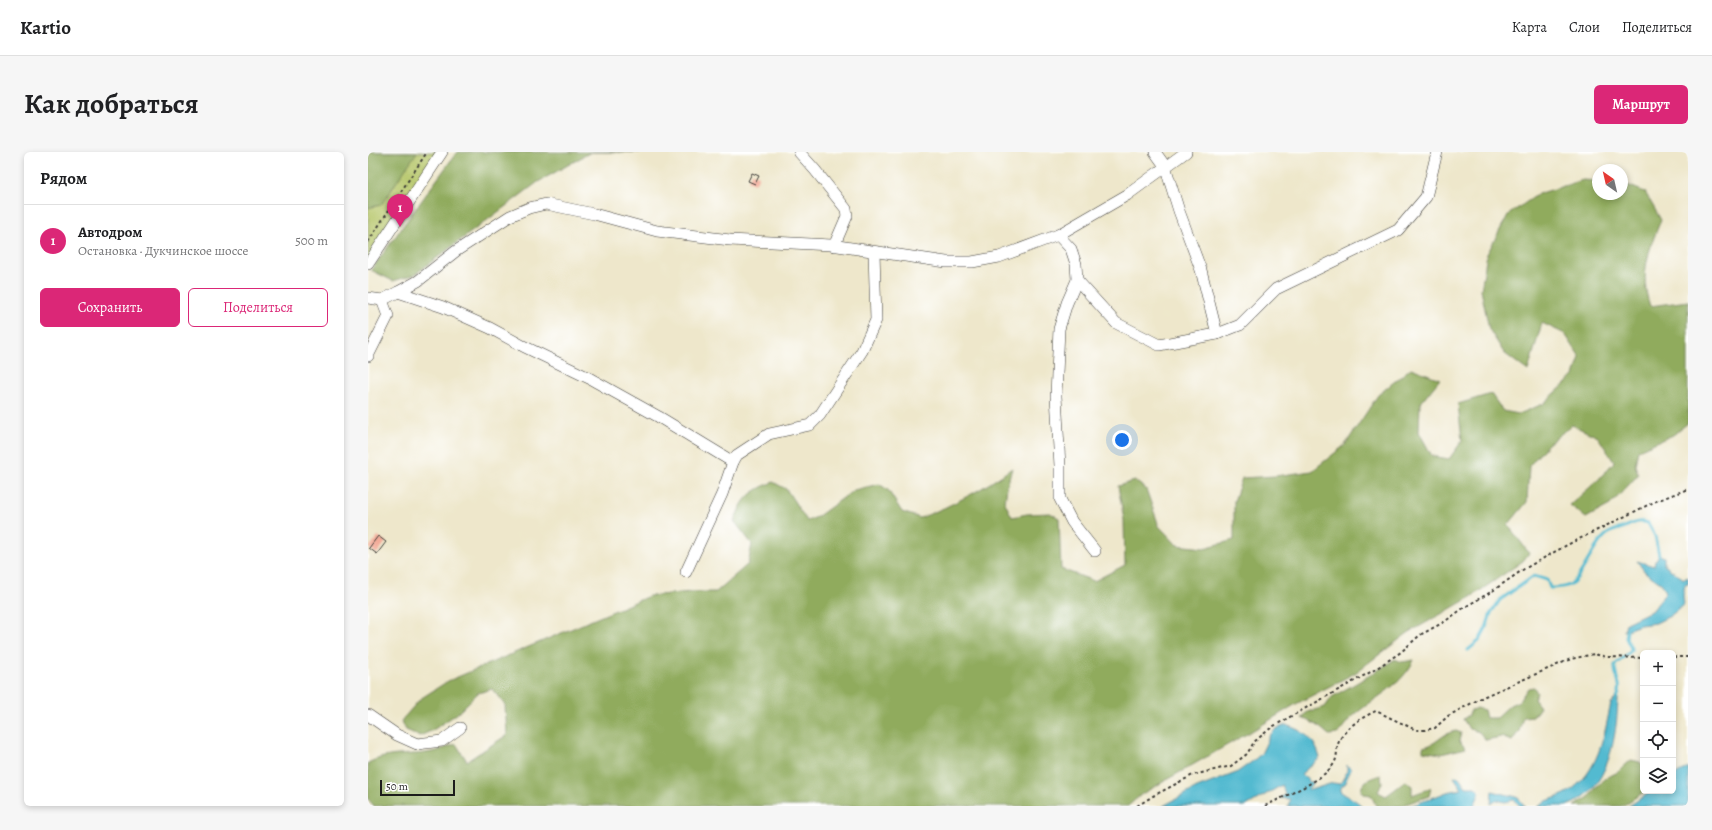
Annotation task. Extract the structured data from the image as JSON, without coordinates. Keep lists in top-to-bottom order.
{
  "scale_bar": "50 m",
  "north": "top left",
  "page": {
    "header": "Kartio",
    "nav": ["Карта", "Слои", "Поделиться"],
    "title": "Как добраться",
    "buttons": [
      "Маршрут",
      ["Сохранить", "Поделиться"]
    ],
    "heading": "Рядом",
    "pins": "1",
    "list": [
      {
        "mark": "1",
        "name": "Автодром",
        "note": "Остановка · Дукчинское шоссе",
        "value": "500 m"
      }
    ],
    "map_buttons": ["+", "−"],
    "scale": "50 m"
  }
}
